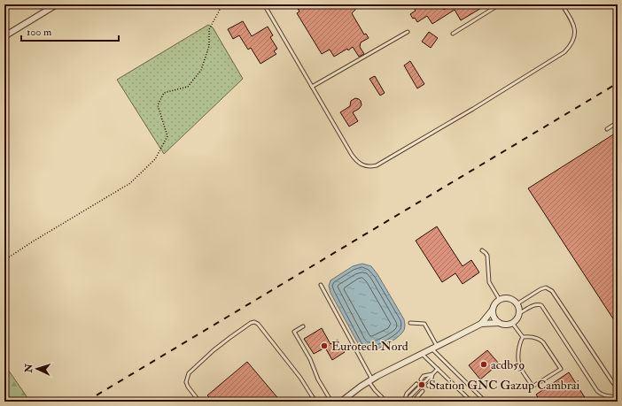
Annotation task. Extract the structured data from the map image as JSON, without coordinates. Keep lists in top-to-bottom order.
{
  "places": ["Eurotech Nord", "acdb59", "Station GNC Gazup Cambrai"],
  "scale_bar": "100 m",
  "north": "left"
}
